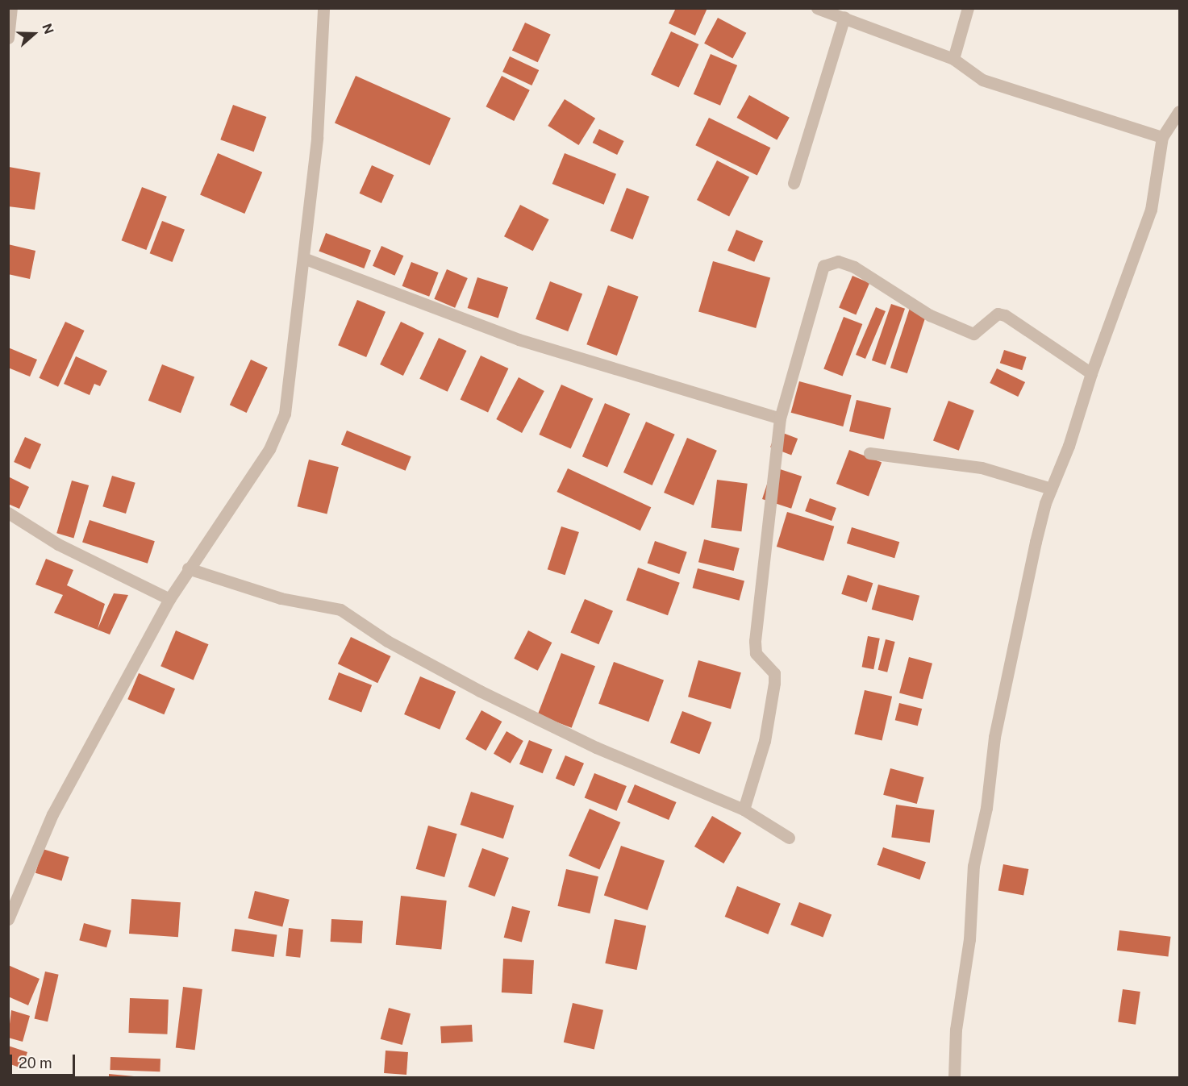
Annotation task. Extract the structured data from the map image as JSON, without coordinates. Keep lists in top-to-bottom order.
{
  "scale_bar": "20 m",
  "north": "right"
}
